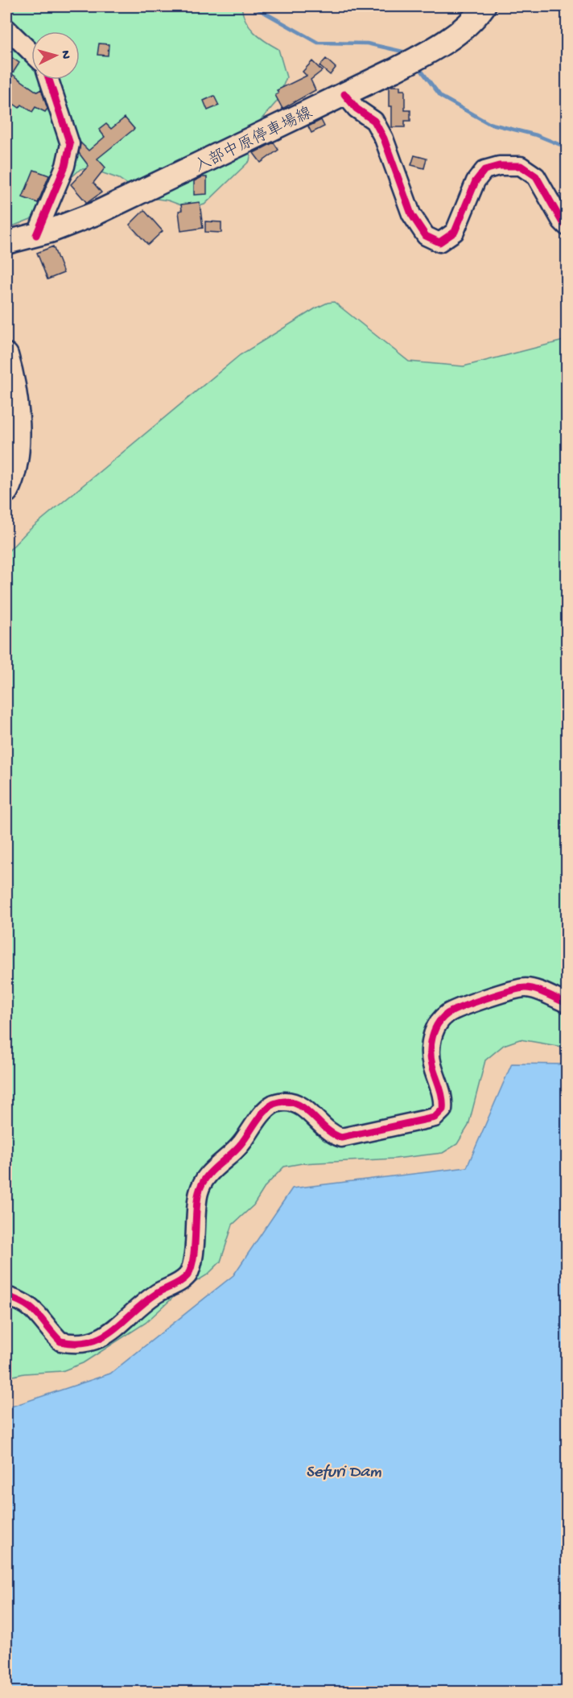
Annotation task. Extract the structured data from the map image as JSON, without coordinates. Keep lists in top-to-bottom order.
{
  "streets": {
    "main road": ["入部中原停車場線"]
  },
  "water": ["Sefuri Dam"],
  "north": "right"
}
